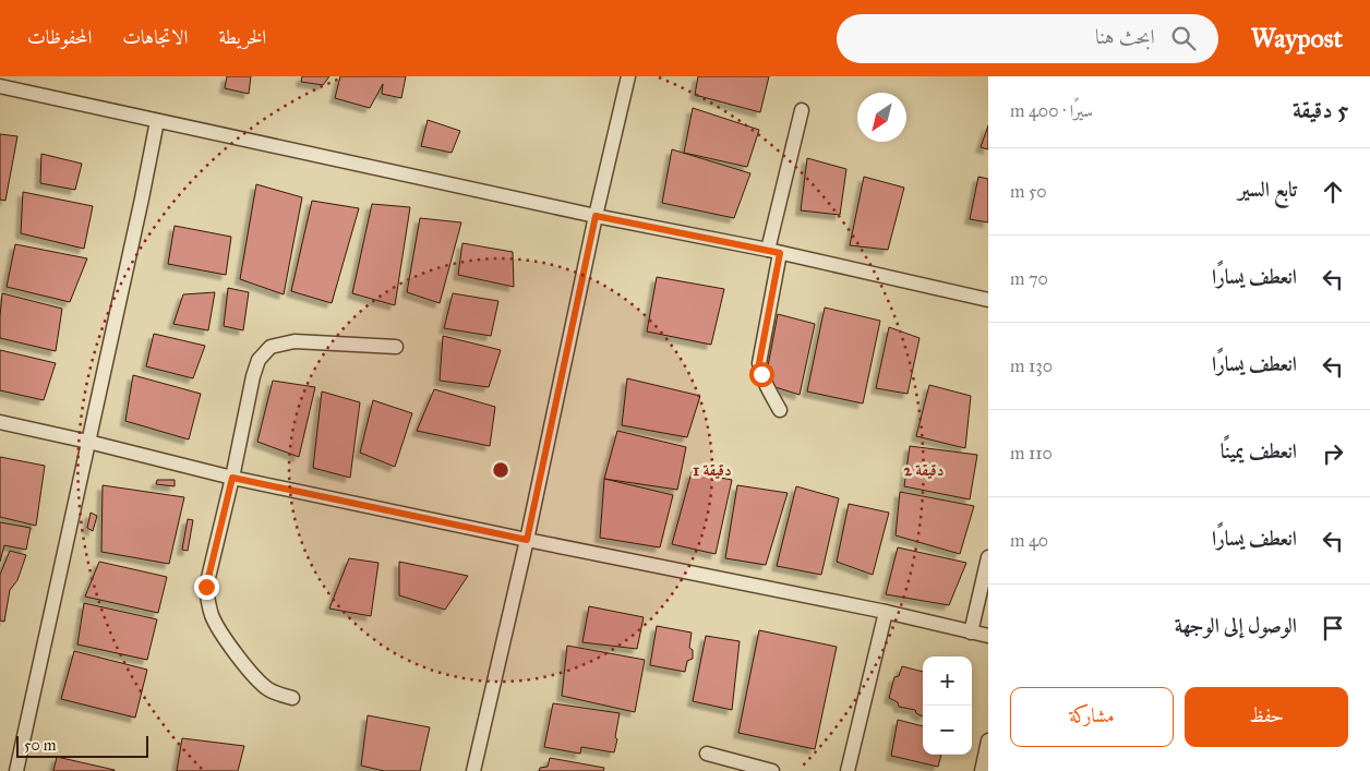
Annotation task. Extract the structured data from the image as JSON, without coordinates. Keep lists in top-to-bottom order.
{
  "scale_bar": "50 m",
  "north": "bottom left",
  "page": {
    "header": "Waypost",
    "search": "ابحث هنا",
    "nav": ["الخريطة", "الاتجاهات", "المحفوظات"],
    "heading": ["5 دقيقة", "سيرًا · 400 m"],
    "list": [
      ["تابع السير", "50 m"],
      ["انعطف يسارًا", "70 m"],
      ["انعطف يسارًا", "130 m"],
      ["انعطف يمينًا", "110 m"],
      ["انعطف يسارًا", "40 m"],
      "الوصول إلى الوجهة"
    ],
    "map_buttons": ["+", "−"],
    "buttons": ["حفظ", "مشاركة"],
    "scale": "50 m"
  },
  "rings": ["1 دقيقة", "2 دقيقة"]
}
